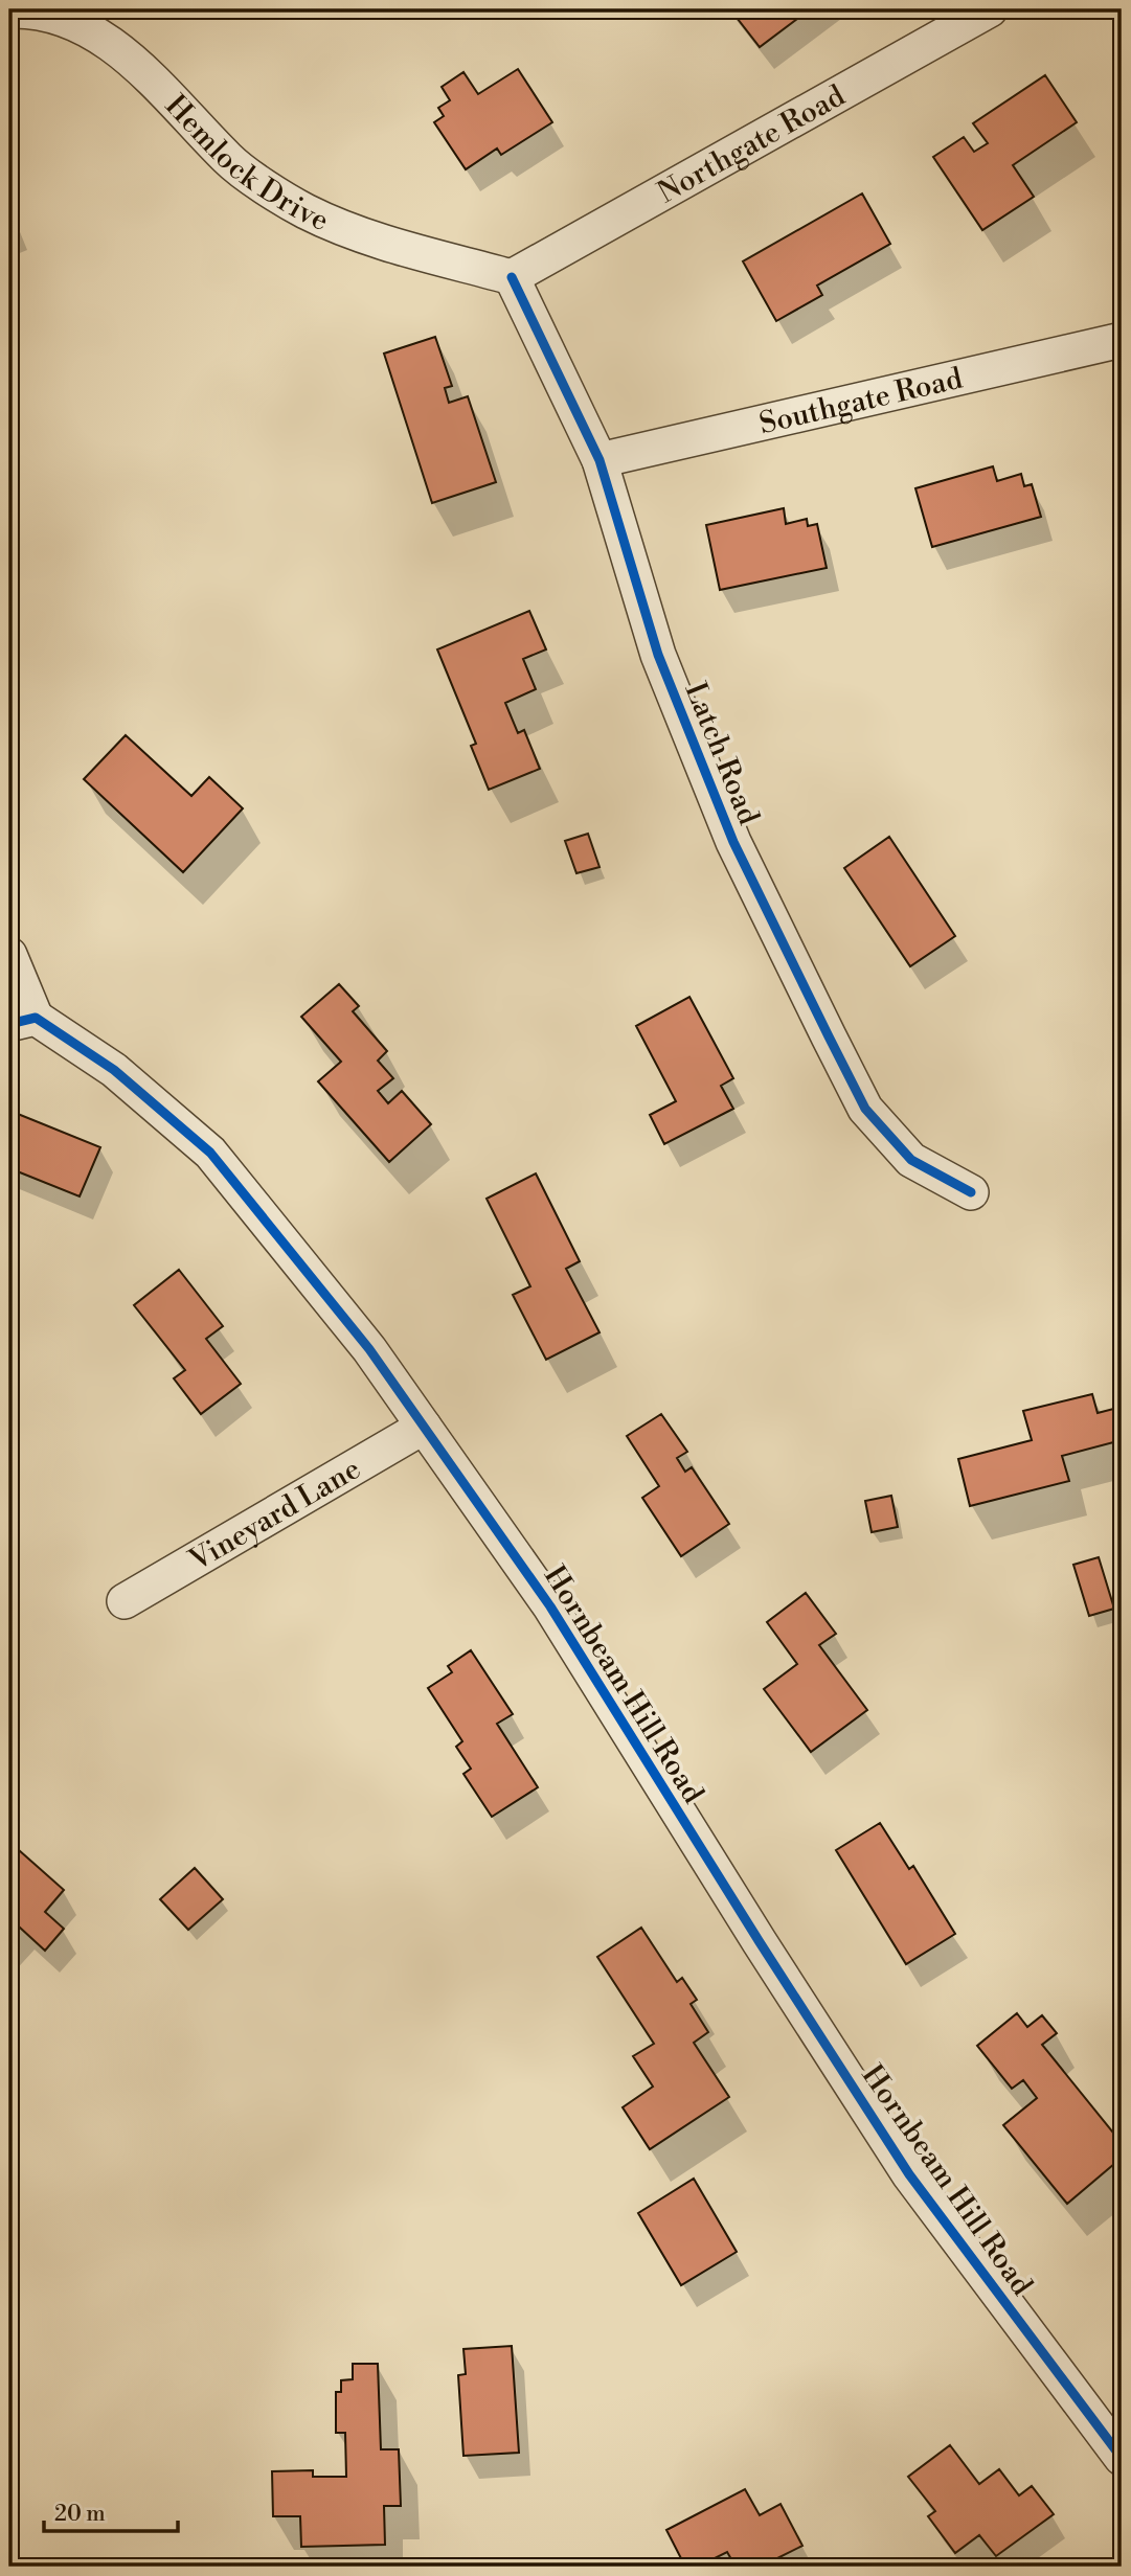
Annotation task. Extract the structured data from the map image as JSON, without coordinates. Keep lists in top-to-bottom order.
{
  "streets": {
    "street": [
      "Northgate Road",
      "Hemlock Drive",
      "Southgate Road",
      "Latch Road",
      "Vineyard Lane",
      "Hornbeam Hill Road"
    ]
  },
  "crossings": [
    ["Northgate Road", "Hemlock Drive"],
    ["Northgate Road", "Latch Road"],
    ["Hemlock Drive", "Latch Road"],
    ["Southgate Road", "Latch Road"],
    ["Vineyard Lane", "Hornbeam Hill Road"]
  ],
  "scale_bar": "20 m"
}
